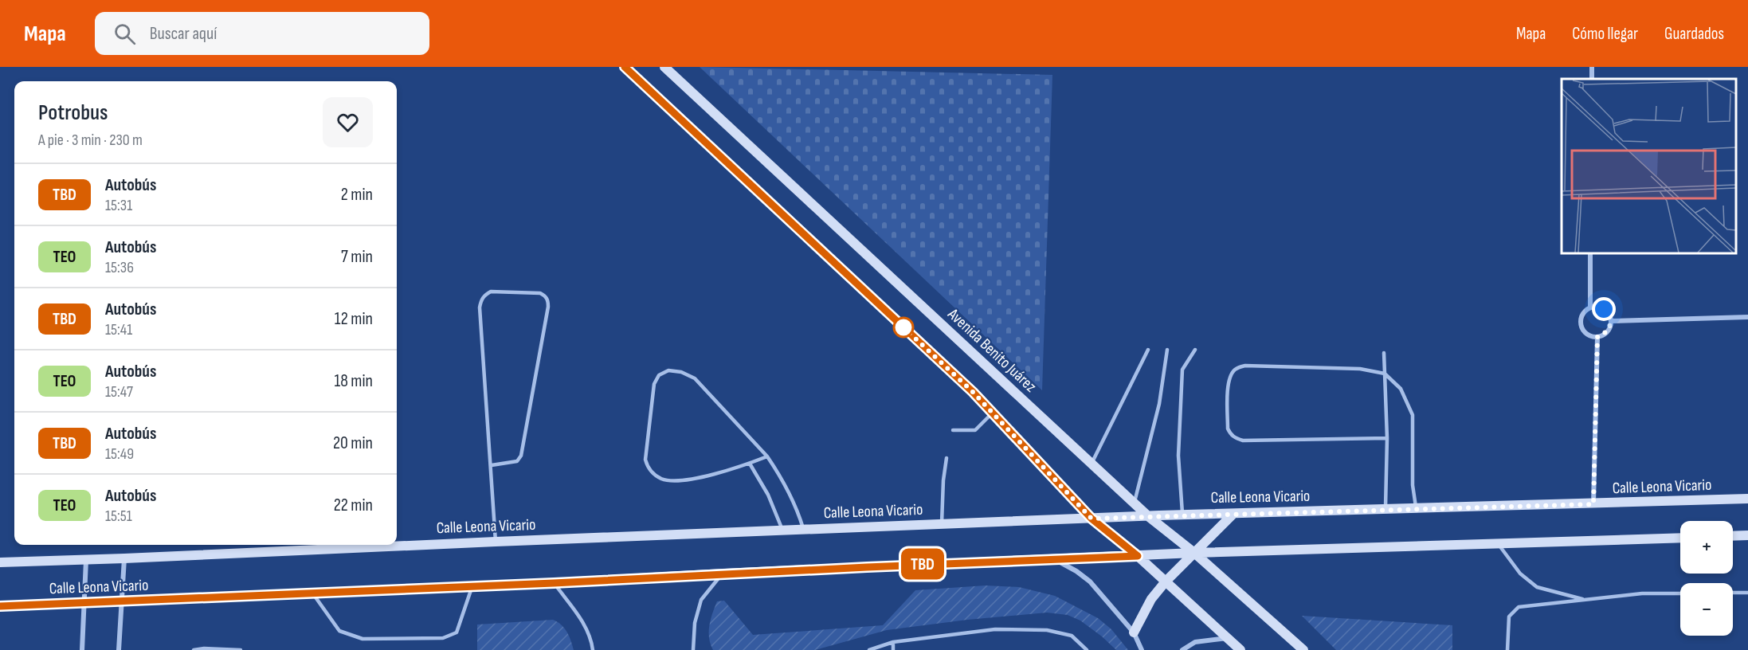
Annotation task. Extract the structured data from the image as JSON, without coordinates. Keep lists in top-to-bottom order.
{
  "streets": {
    "main road": ["Avenida Benito Juárez", "Calle Leona Vicario"]
  },
  "crossings": [
    ["Avenida Benito Juárez", "Calle Leona Vicario"]
  ],
  "lines": ["bus line TBD"],
  "page": {
    "header": "Mapa",
    "search": "Buscar aquí",
    "nav": ["Mapa", "Cómo llegar", "Guardados"],
    "on_map": "TBD",
    "heading": ["Potrobus", "A pie · 3 min · 230 m"],
    "list": [
      {
        "mark": "TBD",
        "name": "Autobús",
        "note": "15:31",
        "value": "2 min"
      },
      {
        "mark": "TEO",
        "name": "Autobús",
        "note": "15:36",
        "value": "7 min"
      },
      {
        "mark": "TBD",
        "name": "Autobús",
        "note": "15:41",
        "value": "12 min"
      },
      {
        "mark": "TEO",
        "name": "Autobús",
        "note": "15:47",
        "value": "18 min"
      },
      {
        "mark": "TBD",
        "name": "Autobús",
        "note": "15:49",
        "value": "20 min"
      },
      {
        "mark": "TEO",
        "name": "Autobús",
        "note": "15:51",
        "value": "22 min"
      }
    ],
    "map_buttons": ["+", "−"]
  }
}
